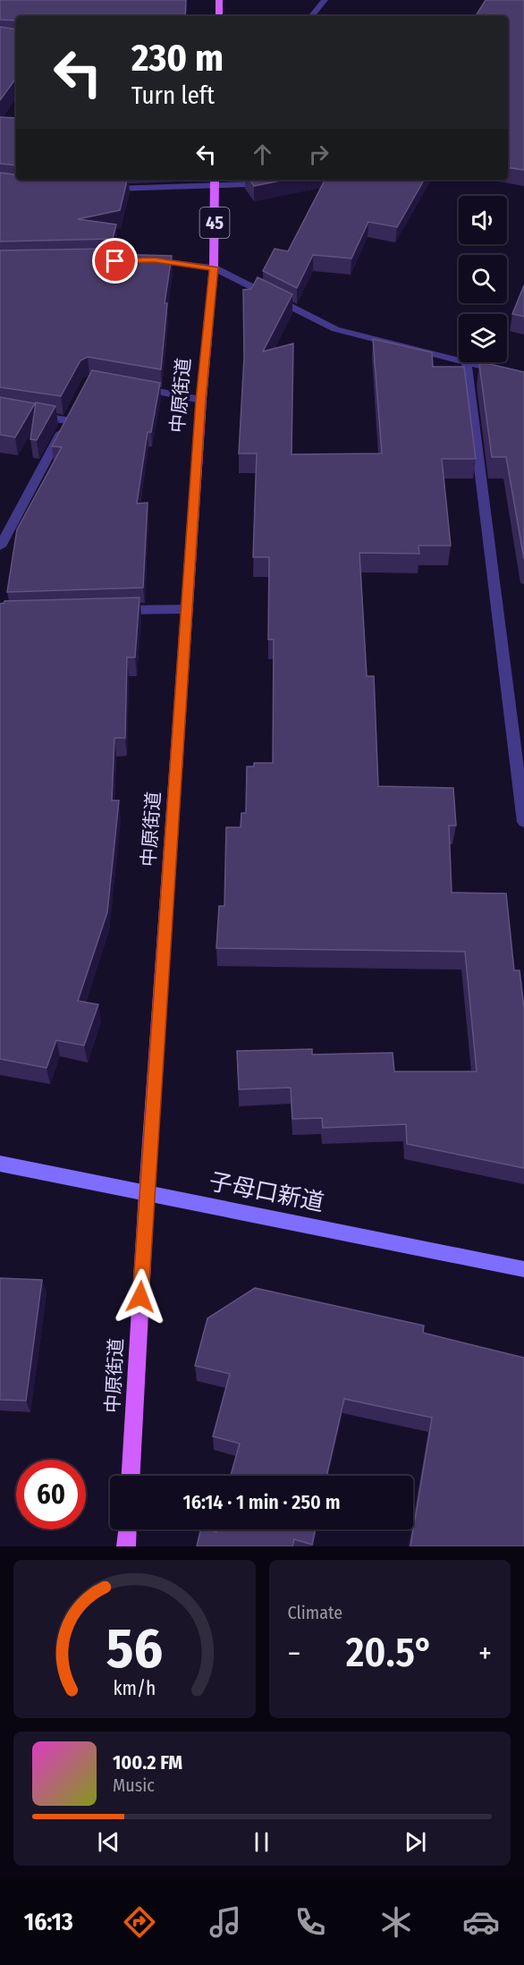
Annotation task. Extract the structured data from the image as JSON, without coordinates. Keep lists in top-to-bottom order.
{
  "streets": {
    "main road": ["45", "中原街道"],
    "street": ["子母口新道"]
  },
  "crossings": [
    ["中原街道", "子母口新道"]
  ],
  "page": {
    "turn": ["230 m", "Turn left"],
    "limit": "60",
    "trip": "16:14 · 1 min · 250 m",
    "tile": "Climate",
    "heat": ["−", "20.5°", "+"],
    "song": ["100.2 FM", "Music"],
    "tabs": "16:13",
    "gauge": ["56", "km/h"]
  }
}
